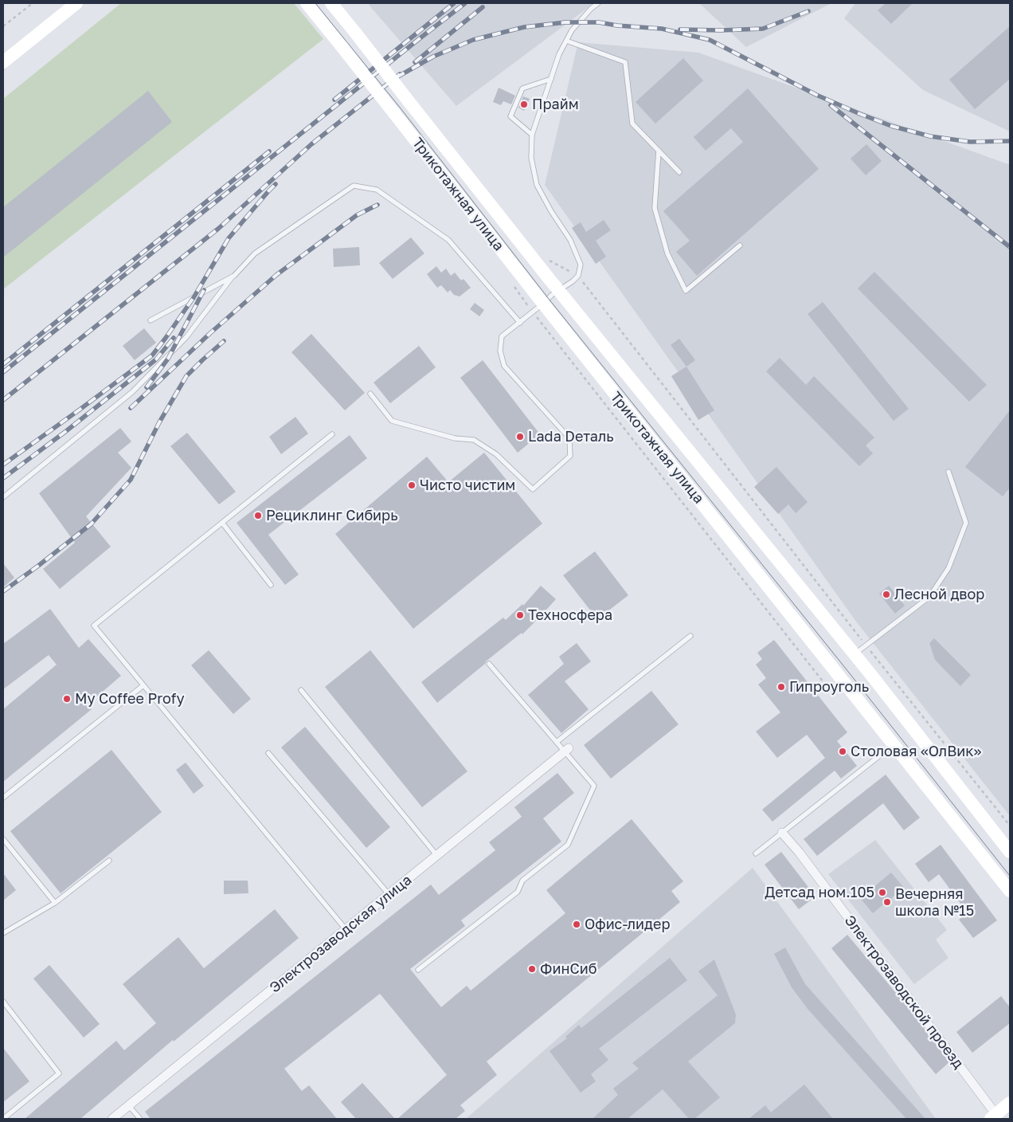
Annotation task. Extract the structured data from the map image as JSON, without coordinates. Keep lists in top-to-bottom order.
{
  "streets": {
    "main road": ["Трикотажная улица"],
    "street": ["Электрозаводская улица", "Электрозаводской проезд"]
  },
  "places": [
    "Прайм",
    "Lada Dеталь",
    "Чисто чистим",
    "Рециклинг Сибирь",
    "Лесной двор",
    "Техносфера",
    "Гипроуголь",
    "My Coffee Profy",
    "Столовая «ОлВик»",
    "Детсад ном.105",
    "Вечерняя школа №15",
    "Офис-лидер",
    "ФинСиб"
  ]
}
